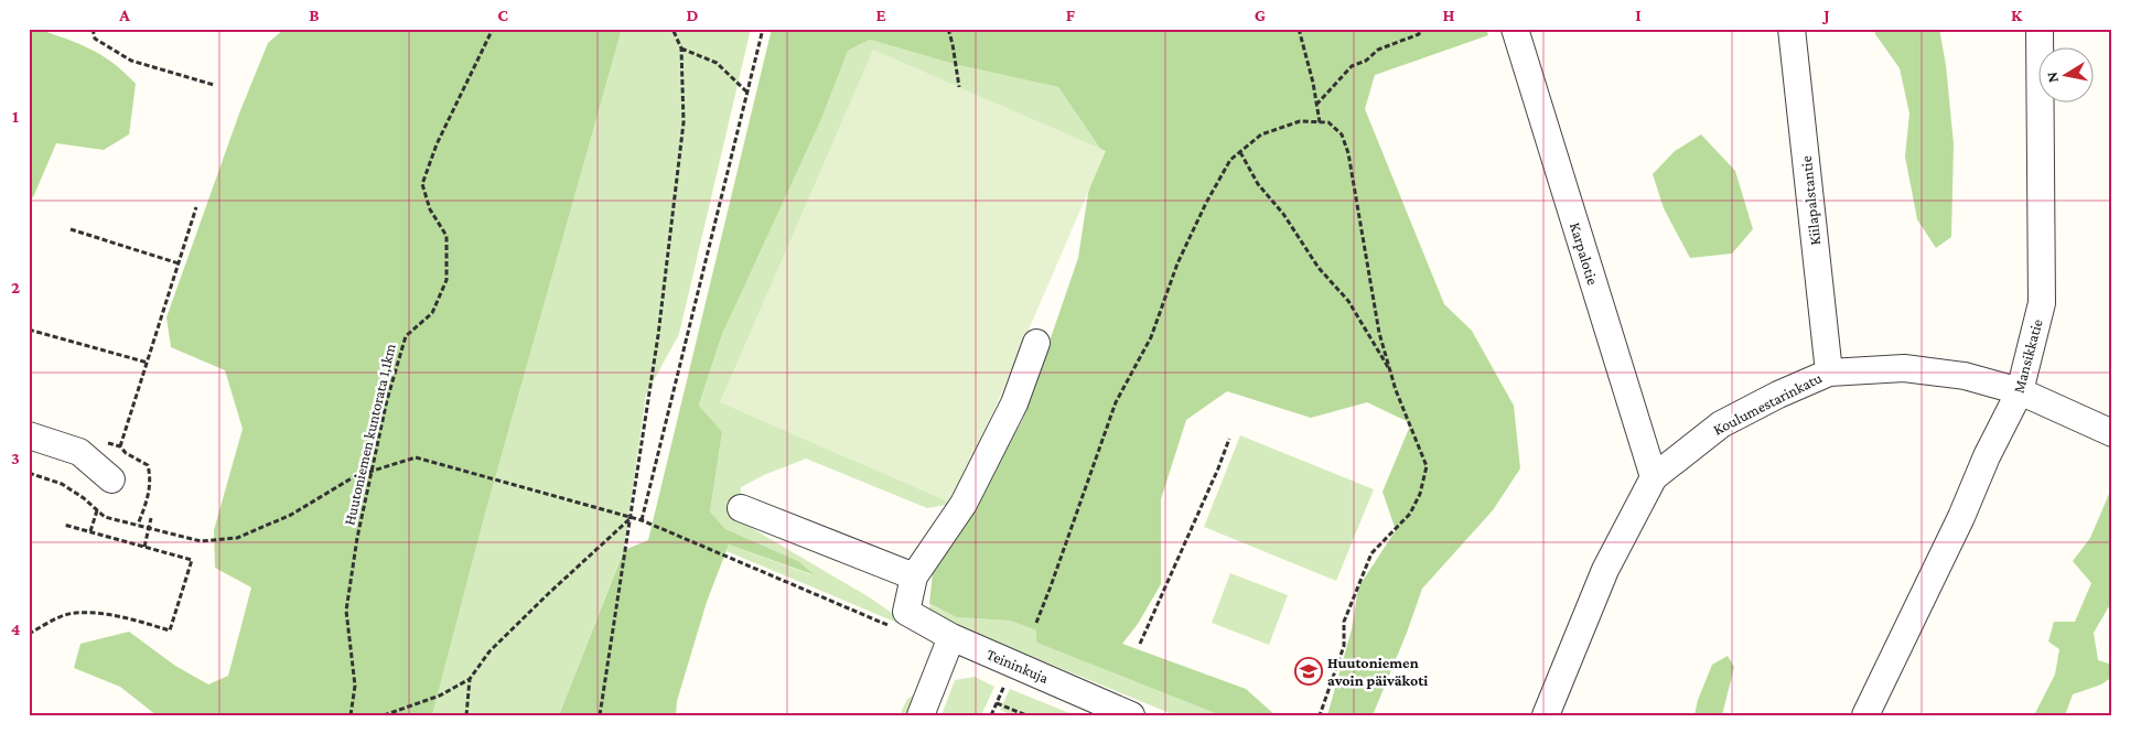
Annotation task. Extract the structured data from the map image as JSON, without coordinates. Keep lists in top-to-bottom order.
{
  "streets": {
    "street": [
      "Kiilapalstantie",
      "Karpalotie",
      "Mansikkatie",
      "Koulumestarinkatu",
      "Teininkuja"
    ],
    "path": ["Huutoniemen kuntorata 1,1km"]
  },
  "crossings": [
    ["Kiilapalstantie", "Koulumestarinkatu"],
    ["Karpalotie", "Koulumestarinkatu"],
    ["Mansikkatie", "Koulumestarinkatu"]
  ],
  "places": {
    "school or university": ["Huutoniemen avoin päiväkoti"]
  },
  "north": "left",
  "grid": {
    "columns": [
      "A",
      "B",
      "C",
      "D",
      "E",
      "F",
      "G",
      "H",
      "I",
      "J",
      "K"
    ],
    "rows": [
      "1",
      "2",
      "3",
      "4"
    ]
  }
}
